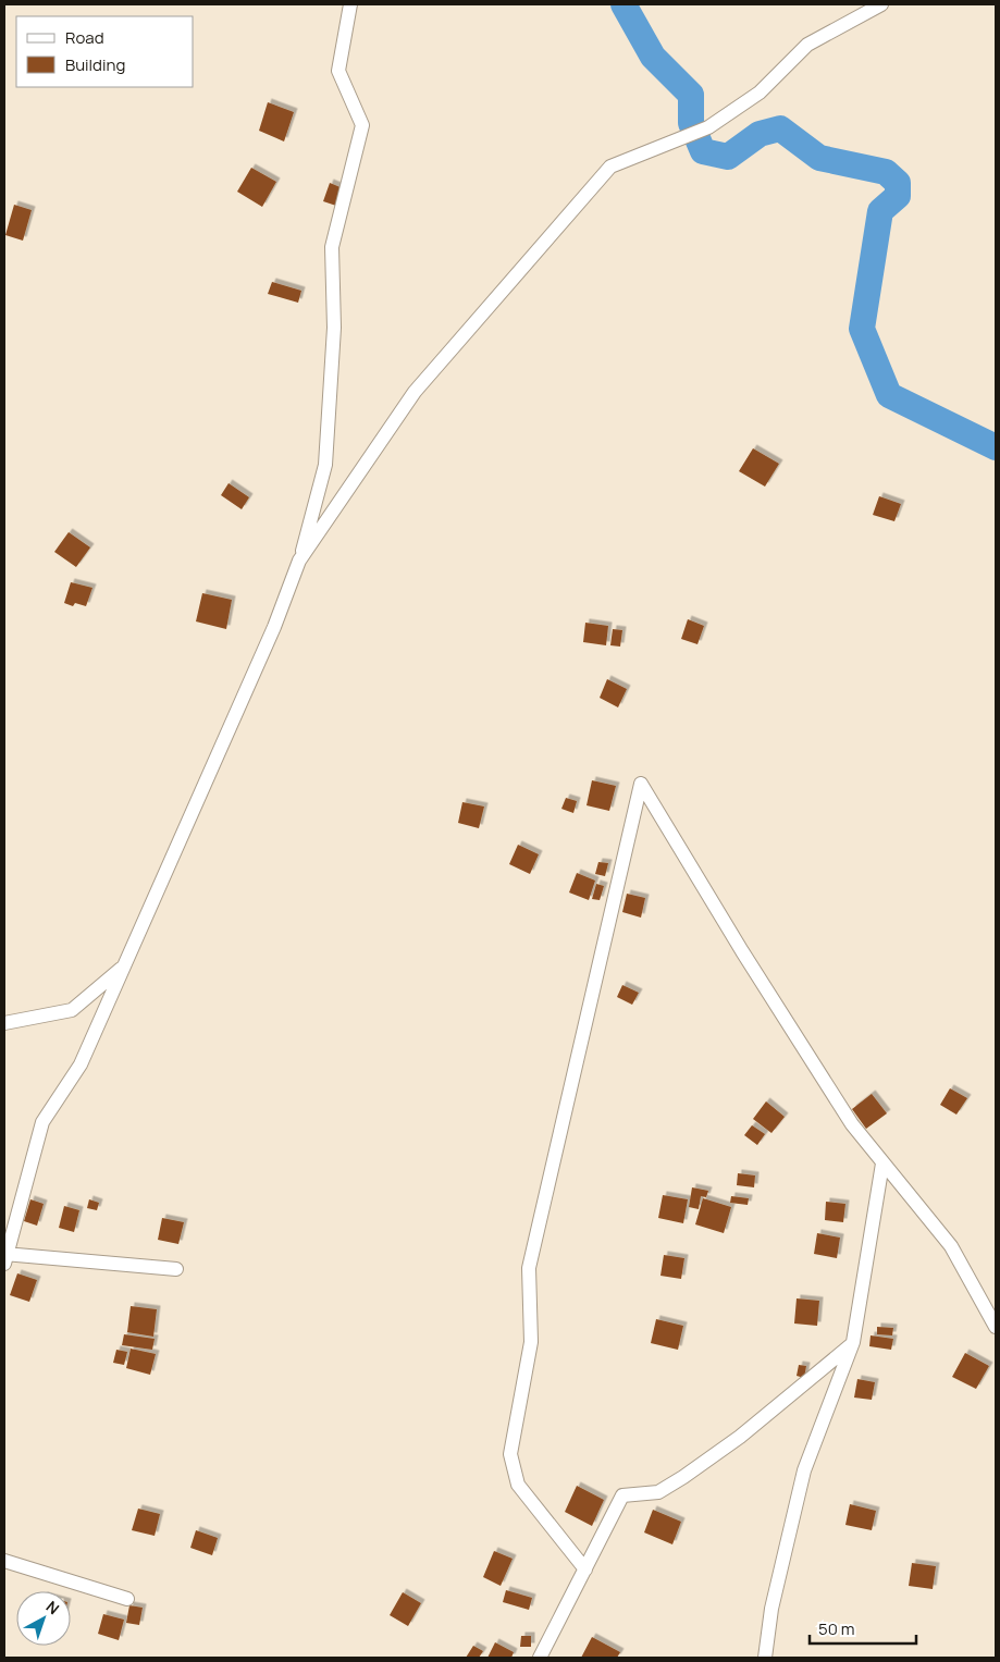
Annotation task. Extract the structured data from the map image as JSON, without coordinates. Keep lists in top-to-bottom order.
{
  "legend": ["Road", "Building"],
  "scale_bar": "50 m",
  "north": "top right"
}
